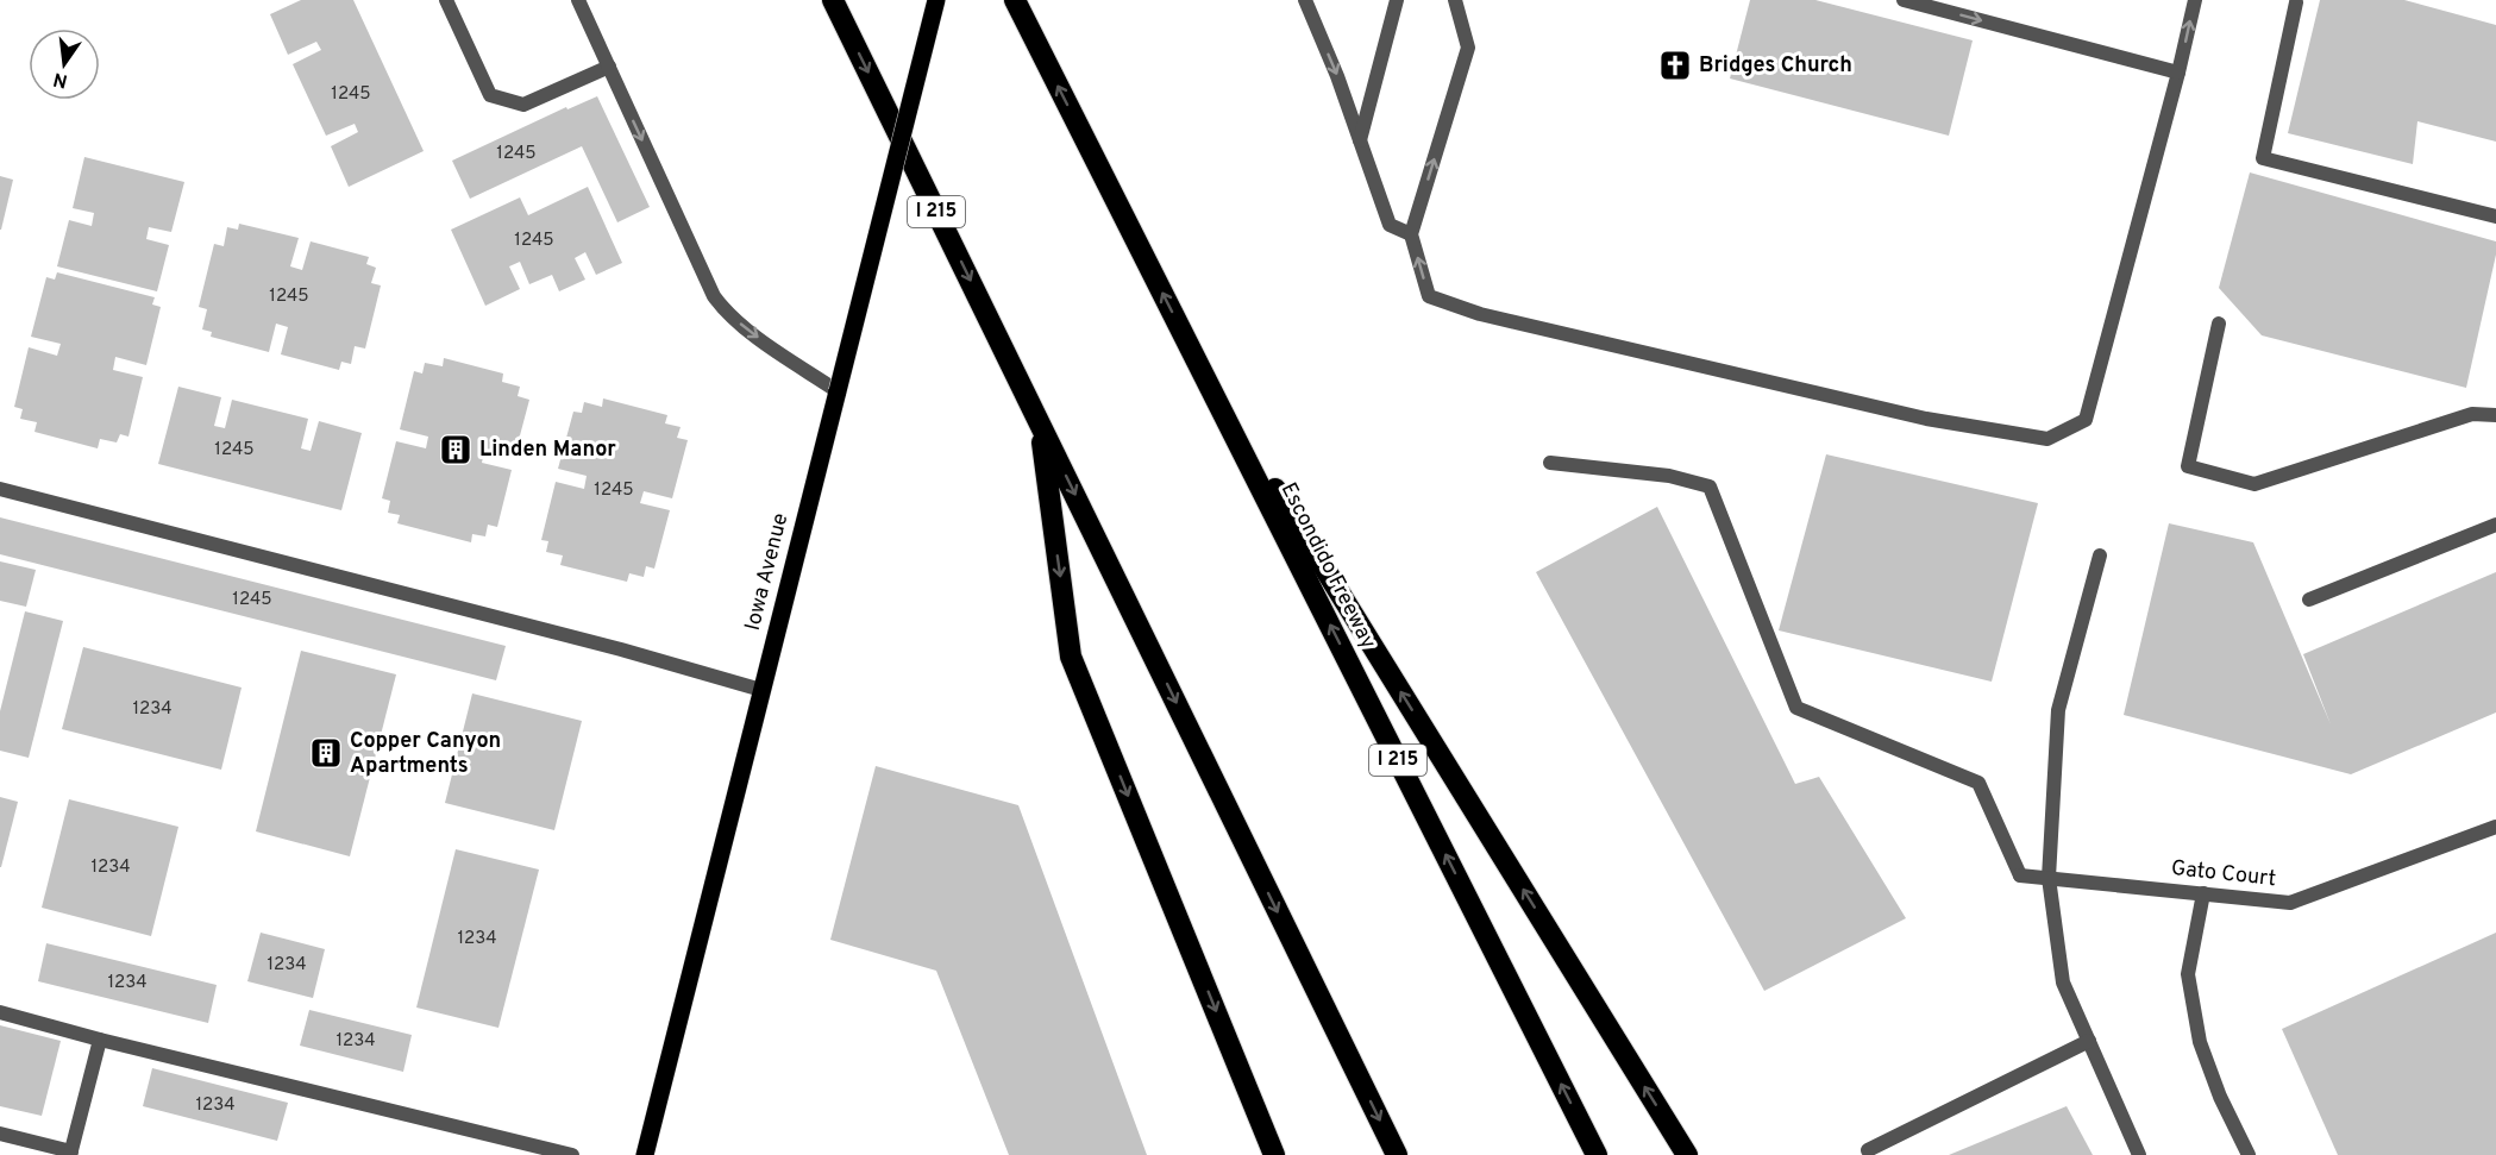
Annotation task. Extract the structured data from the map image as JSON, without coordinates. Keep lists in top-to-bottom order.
{
  "streets": {
    "highway": ["I 215", "Escondido Freeway"],
    "main road": ["Iowa Avenue"],
    "street": ["Gato Court"]
  },
  "places": {
    "church": ["Bridges Church"],
    "building": ["Linden Manor", "Copper Canyon Apartments"]
  },
  "house_numbers": [
    "1245",
    "1245",
    "1245",
    "1245",
    "1245",
    "1245",
    "1245",
    "1234",
    "1234",
    "1234",
    "1234",
    "1234",
    "1234",
    "1234"
  ],
  "north": "bottom"
}
